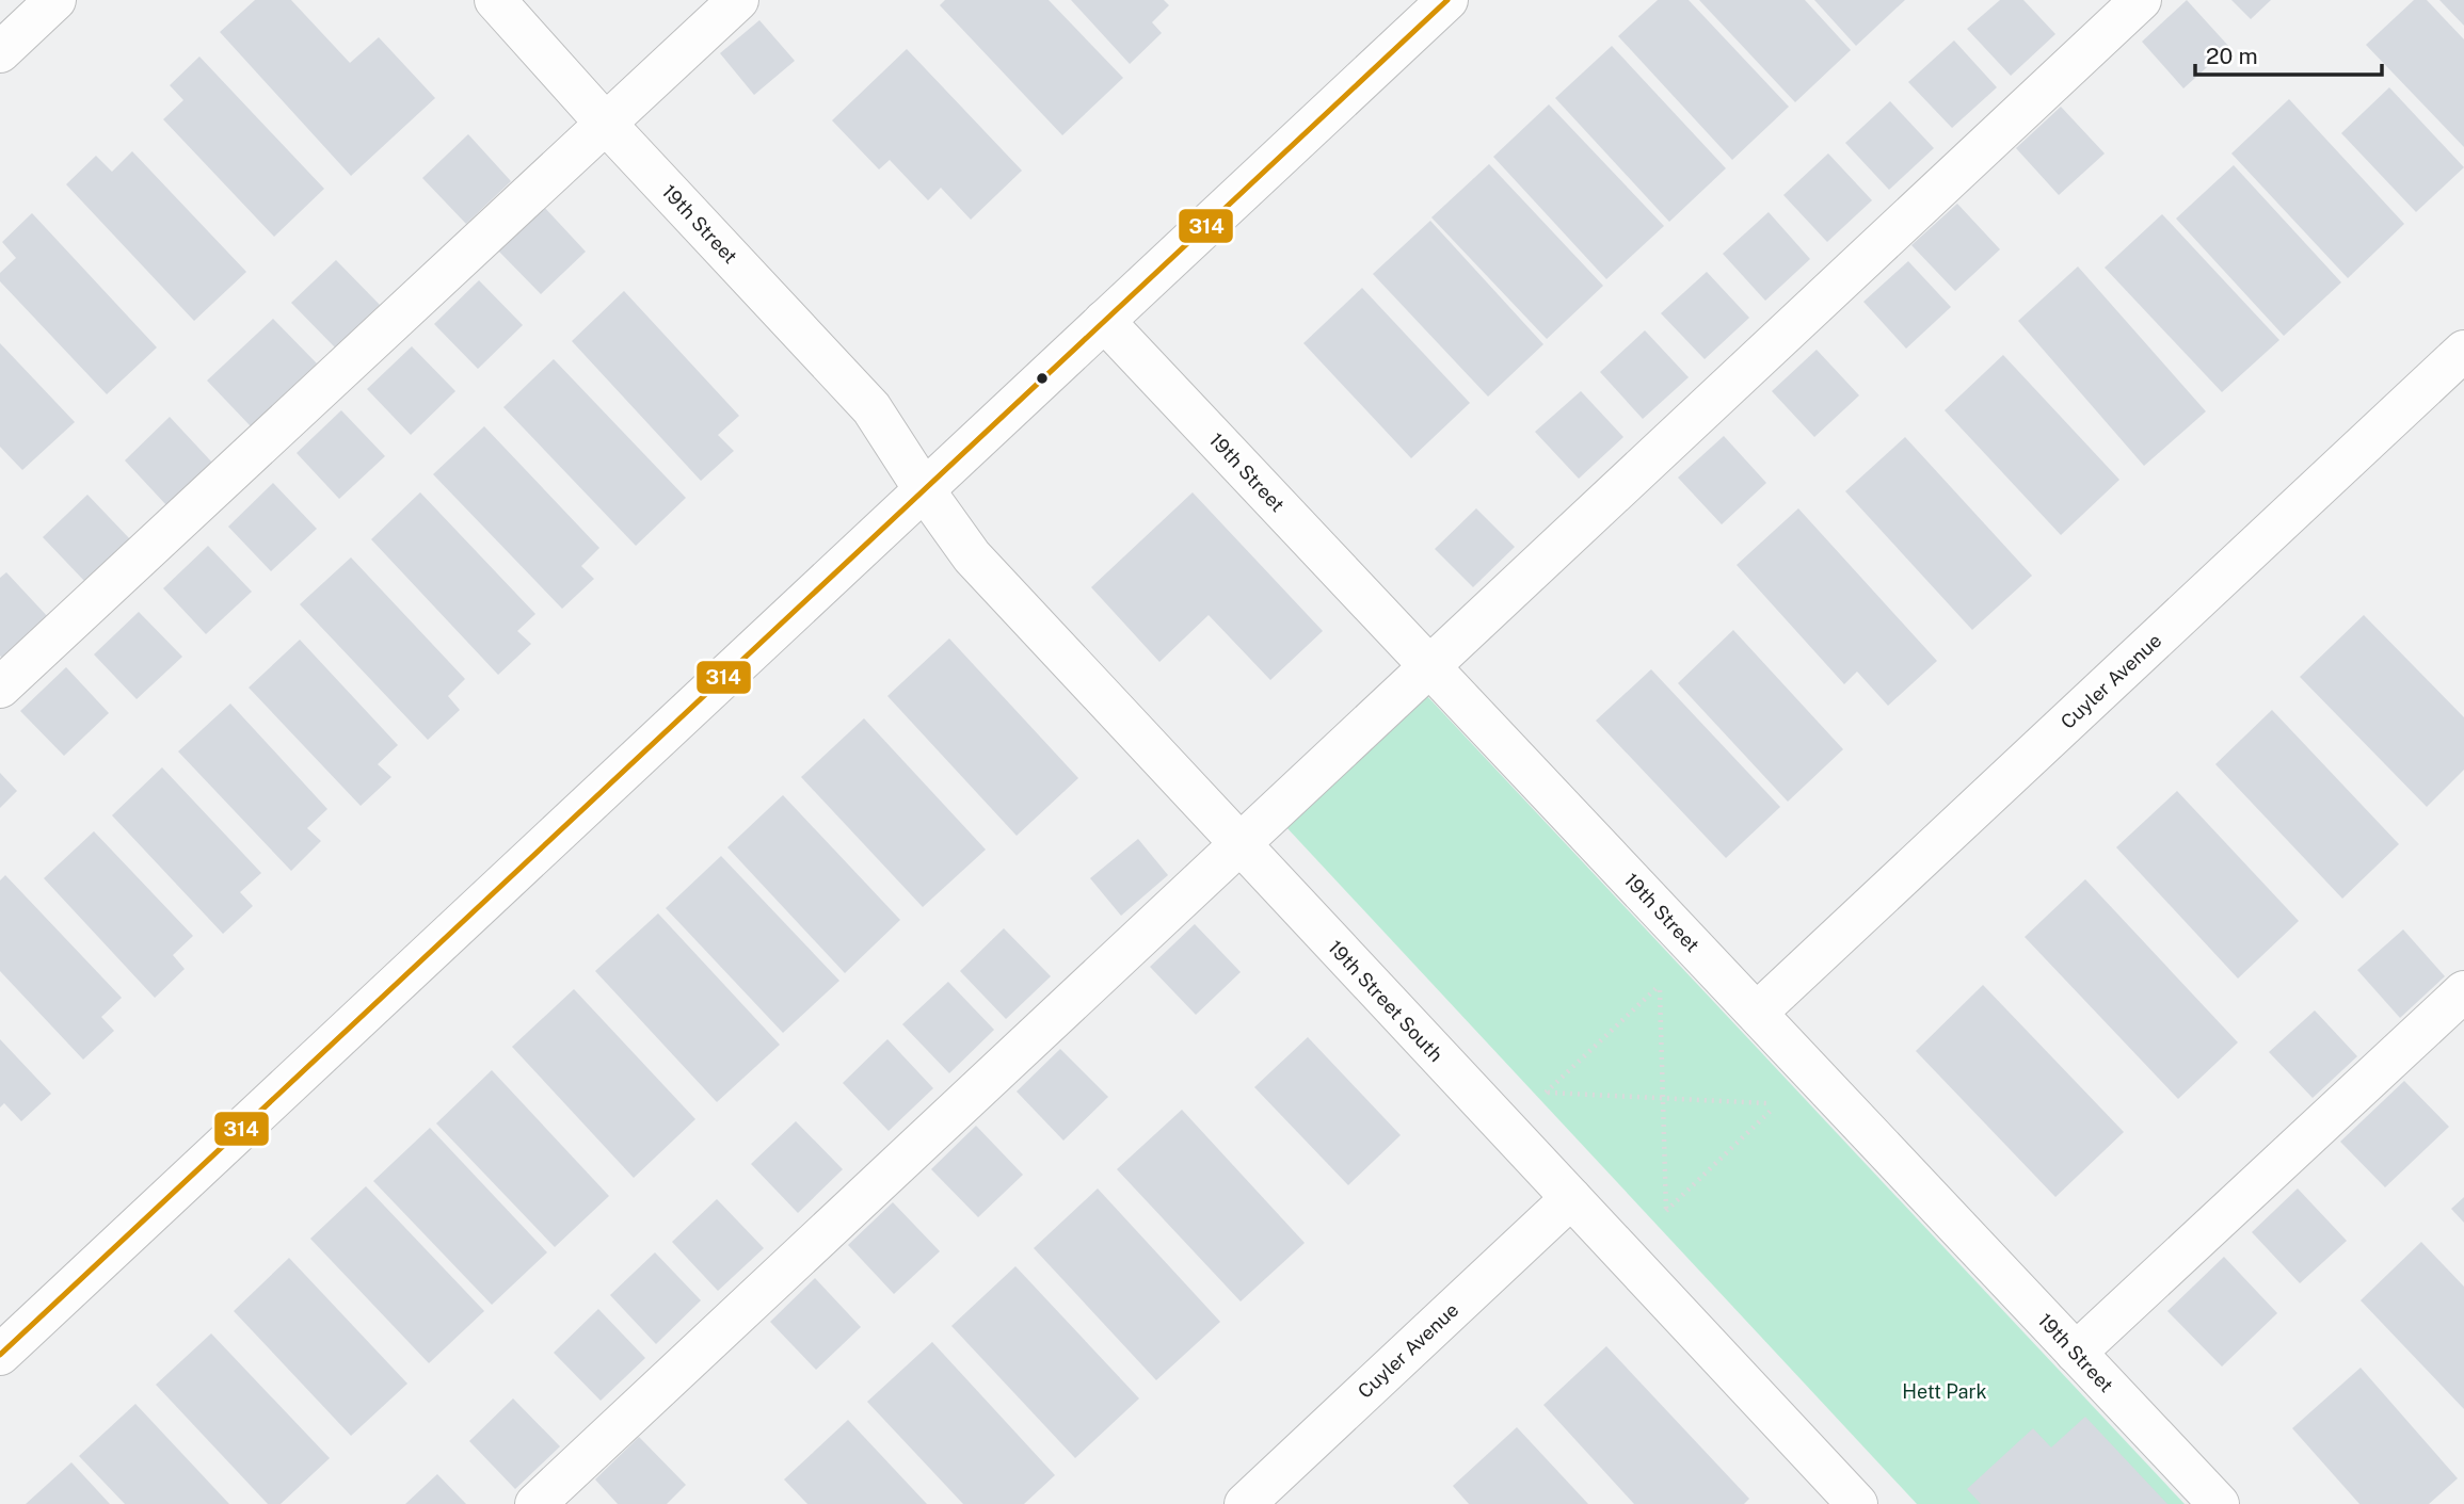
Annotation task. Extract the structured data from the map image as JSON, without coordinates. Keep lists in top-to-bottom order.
{
  "streets": {
    "street": ["19th Street", "Cuyler Avenue", "19th Street South"]
  },
  "crossings": [
    ["19th Street", "Cuyler Avenue"],
    ["19th Street", "19th Street South"],
    ["Cuyler Avenue", "19th Street South"]
  ],
  "parks": ["Hett Park"],
  "lines": ["transit line 314"],
  "scale_bar": "20 m"
}
